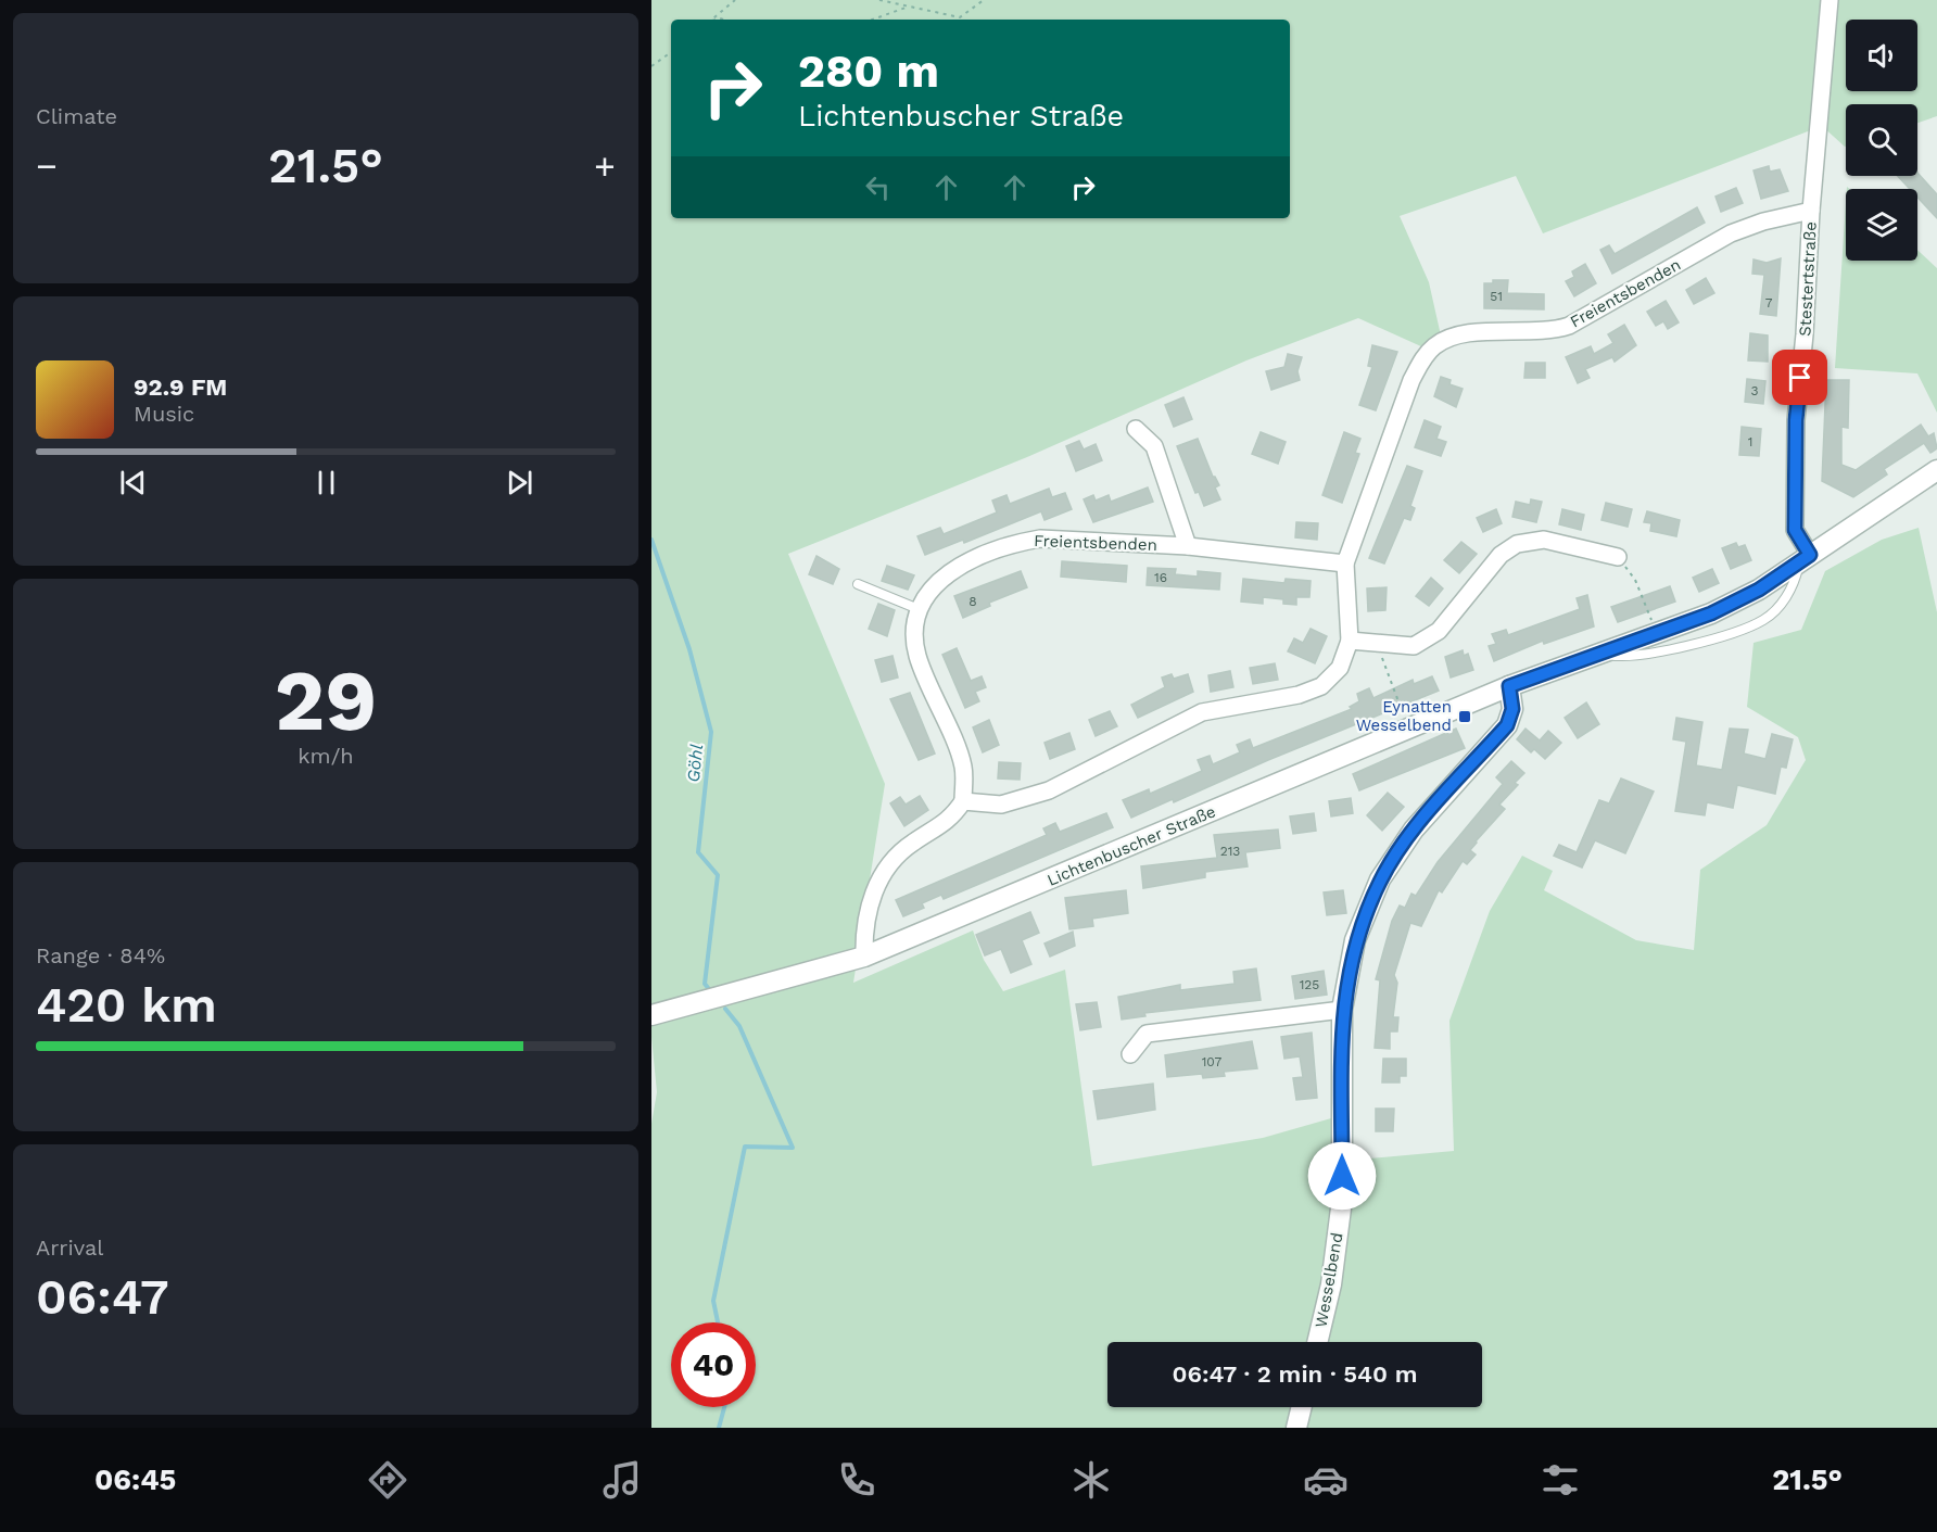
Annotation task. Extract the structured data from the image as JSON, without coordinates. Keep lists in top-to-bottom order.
{
  "streets": {
    "street": [
      "Stestertstraße",
      "Freientsbenden",
      "Lichtenbuscher Straße",
      "Wesselbend"
    ]
  },
  "crossings": [
    ["Stestertstraße", "Freientsbenden"],
    ["Stestertstraße", "Lichtenbuscher Straße"],
    ["Lichtenbuscher Straße", "Wesselbend"]
  ],
  "water": ["Göhl"],
  "places": {
    "transit": ["Eynatten Wesselbend"]
  },
  "house_numbers": [
    "51",
    "7",
    "3",
    "1",
    "16",
    "8",
    "213",
    "125",
    "107"
  ],
  "page": {
    "tile": [
      "Climate",
      ["29", "km/h"],
      ["Range · 84%", "420 km"],
      ["Arrival", "06:47"]
    ],
    "turn": ["280 m", "Lichtenbuscher Straße"],
    "heat": ["−", "21.5°", "+"],
    "song": ["92.9 FM", "Music"],
    "limit": "40",
    "trip": "06:47 · 2 min · 540 m",
    "tabs": ["06:45", "21.5°"]
  }
}
